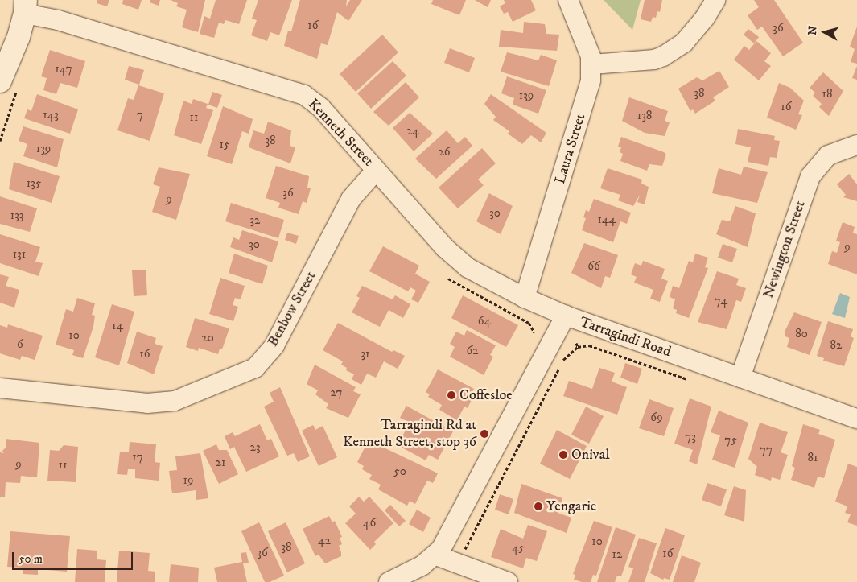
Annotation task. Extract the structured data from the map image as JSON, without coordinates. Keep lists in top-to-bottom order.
{
  "streets": {
    "street": [
      "Kenneth Street",
      "Laura Street",
      "Newington Street",
      "Benbow Street",
      "Tarragindi Road"
    ]
  },
  "crossings": [
    ["Kenneth Street", "Laura Street"],
    ["Kenneth Street", "Benbow Street"],
    ["Kenneth Street", "Tarragindi Road"],
    ["Newington Street", "Tarragindi Road"]
  ],
  "places": [
    "Coffesloe",
    "Tarragindi Rd at Kenneth Street, stop 36",
    "Onival",
    "Yengarie"
  ],
  "house_numbers": [
    "16",
    "36",
    "147",
    "38",
    "18",
    "139",
    "16",
    "143",
    "7",
    "138",
    "11",
    "24",
    "38",
    "15",
    "139",
    "26",
    "135",
    "36",
    "9",
    "30",
    "133",
    "144",
    "32",
    "30",
    "9",
    "131",
    "66",
    "74",
    "64",
    "14",
    "80",
    "10",
    "20",
    "6",
    "82",
    "62",
    "16",
    "31",
    "27",
    "69",
    "73",
    "75",
    "23",
    "77",
    "17",
    "81",
    "21",
    "9",
    "11",
    "50",
    "19",
    "46",
    "42",
    "10",
    "38",
    "45",
    "36",
    "16",
    "12"
  ],
  "scale_bar": "50 m",
  "north": "left"
}
